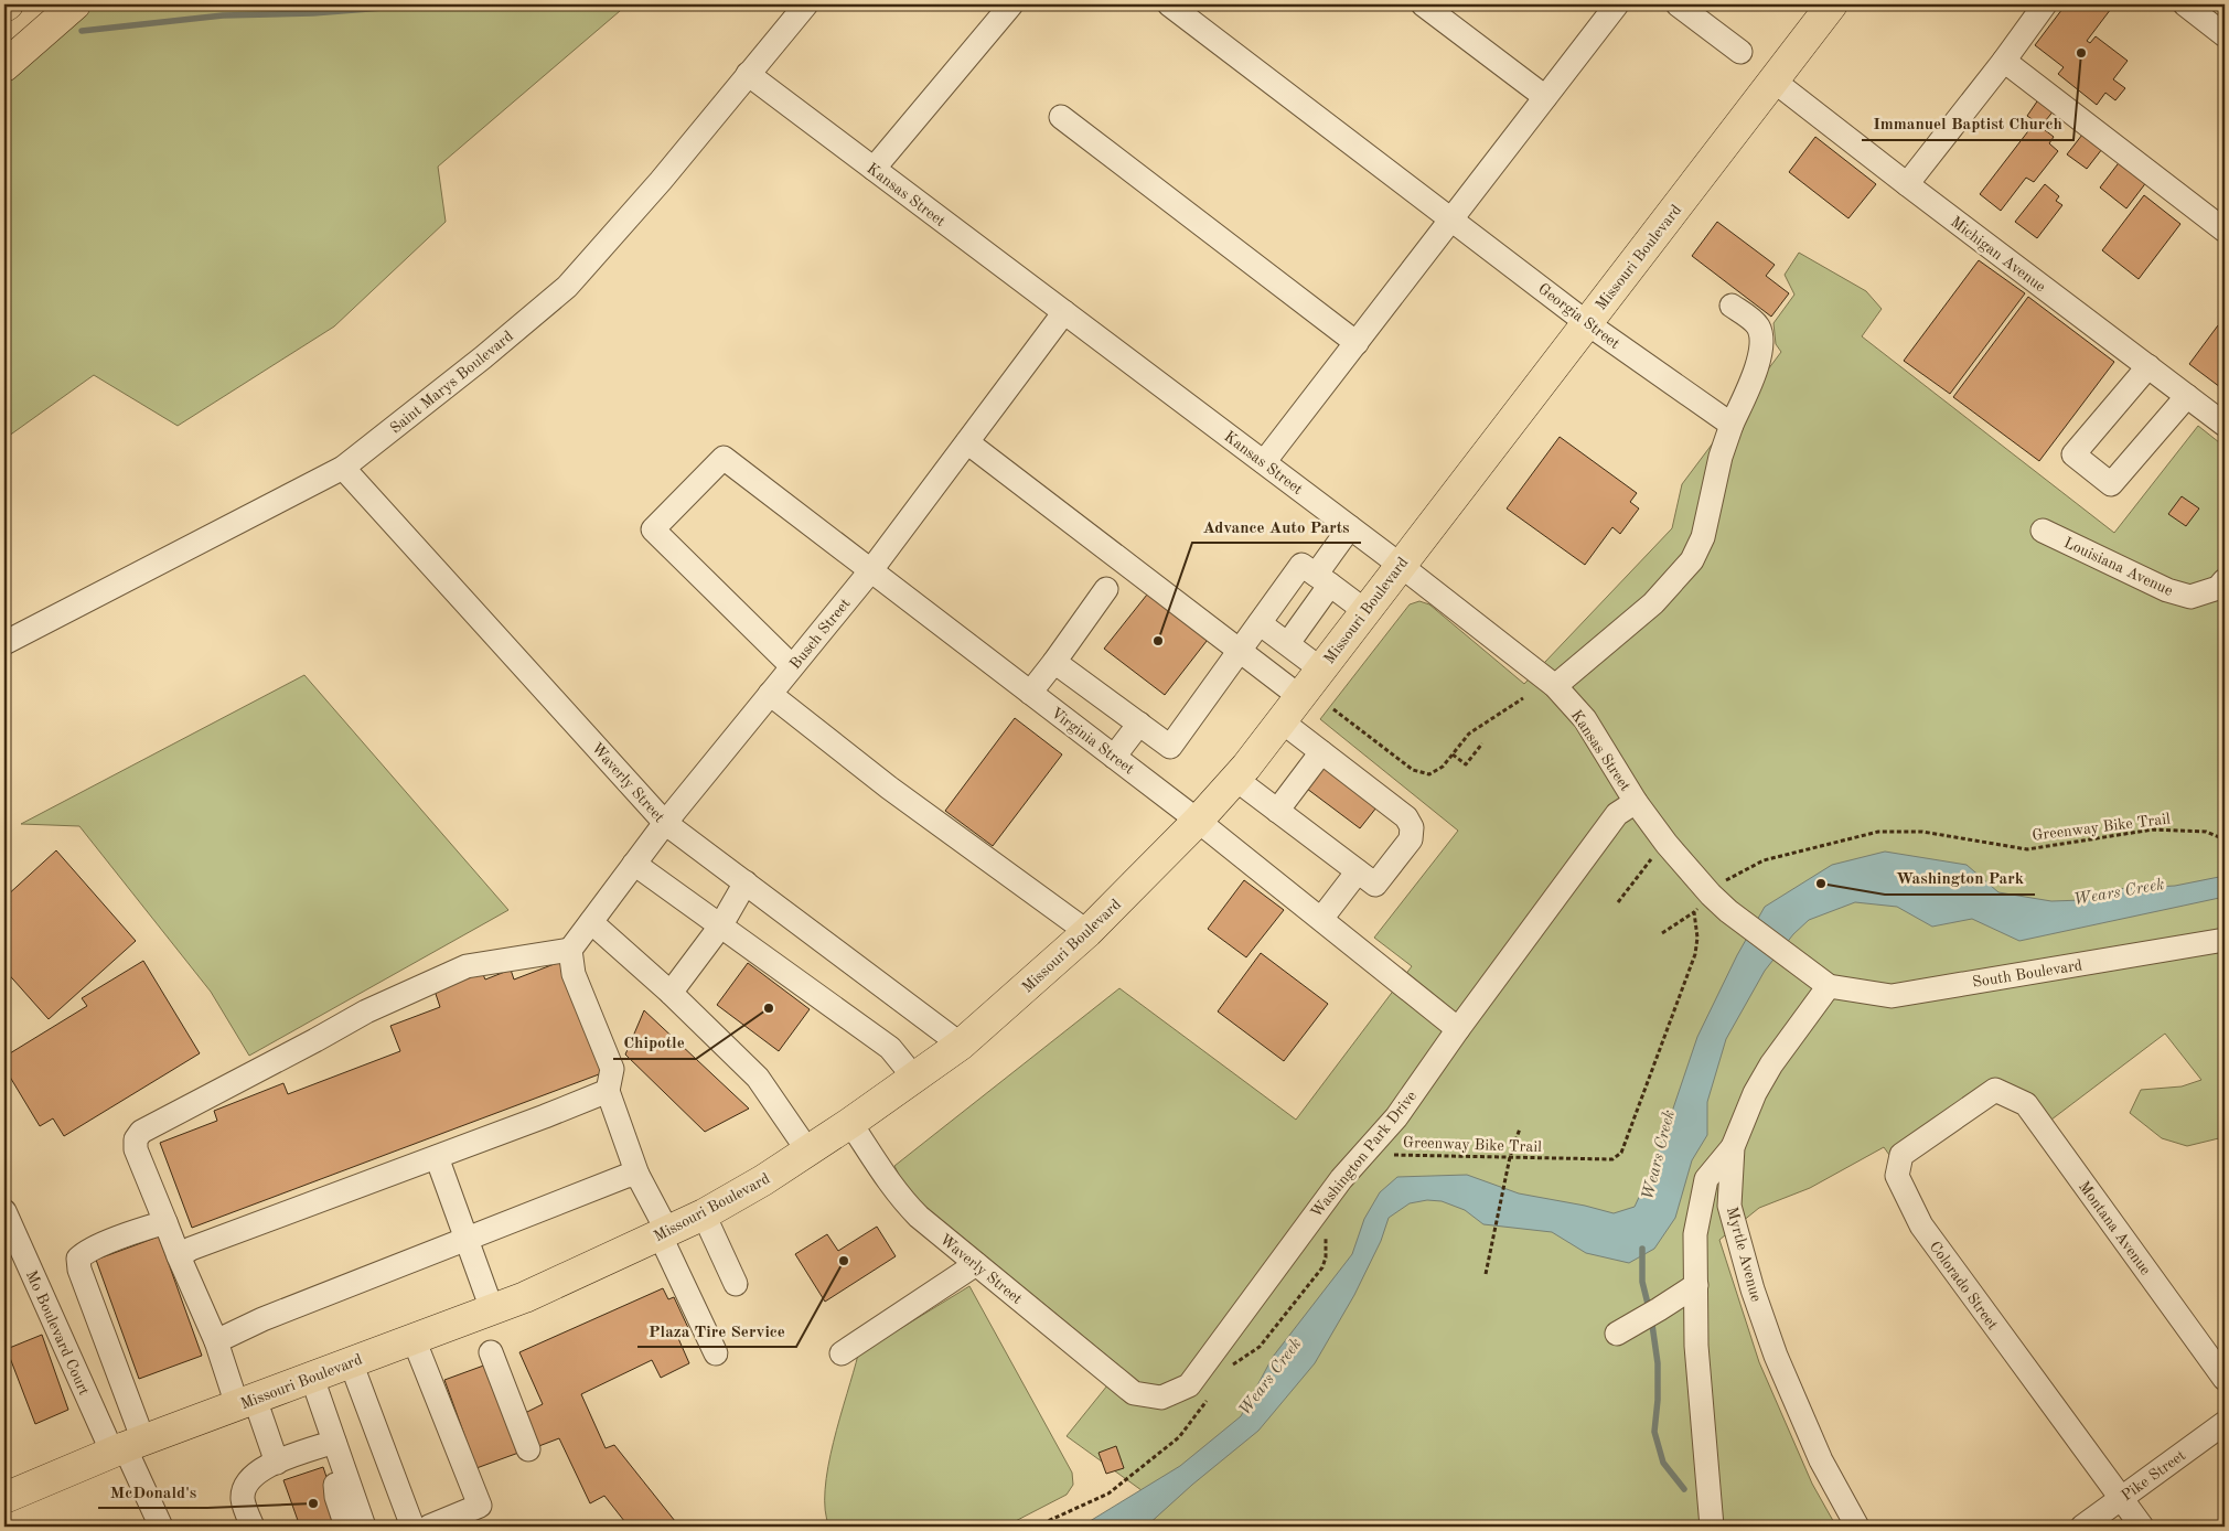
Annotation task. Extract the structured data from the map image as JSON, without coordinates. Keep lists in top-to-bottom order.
{
  "streets": {
    "main road": ["Missouri Boulevard"],
    "street": [
      "Kansas Street",
      "Michigan Avenue",
      "Georgia Street",
      "Saint Marys Boulevard",
      "Louisiana Avenue",
      "Busch Street",
      "Virginia Street",
      "Waverly Street",
      "South Boulevard",
      "Washington Park Drive",
      "Montana Avenue",
      "Myrtle Avenue",
      "Colorado Street",
      "Mo Boulevard Court",
      "Pike Street"
    ],
    "path": ["Greenway Bike Trail"]
  },
  "crossings": [
    ["Kansas Street", "Missouri Boulevard"],
    ["Kansas Street", "Saint Marys Boulevard"],
    ["Kansas Street", "Busch Street"],
    ["Kansas Street", "South Boulevard"],
    ["Kansas Street", "Washington Park Drive"],
    ["Kansas Street", "Myrtle Avenue"],
    ["Michigan Avenue", "Missouri Boulevard"],
    ["Missouri Boulevard", "Georgia Street"],
    ["Missouri Boulevard", "Virginia Street"],
    ["Missouri Boulevard", "Waverly Street"],
    ["Missouri Boulevard", "Mo Boulevard Court"],
    ["Saint Marys Boulevard", "Waverly Street"],
    ["Busch Street", "Virginia Street"],
    ["Busch Street", "Waverly Street"],
    ["Virginia Street", "Washington Park Drive"],
    ["Waverly Street", "Washington Park Drive"],
    ["South Boulevard", "Myrtle Avenue"],
    ["Montana Avenue", "Colorado Street"],
    ["Colorado Street", "Pike Street"]
  ],
  "water": ["Wears Creek"],
  "places": [
    "Immanuel Baptist Church",
    "Advance Auto Parts",
    "Washington Park",
    "Chipotle",
    "Plaza Tire Service",
    "McDonald's"
  ]
}
